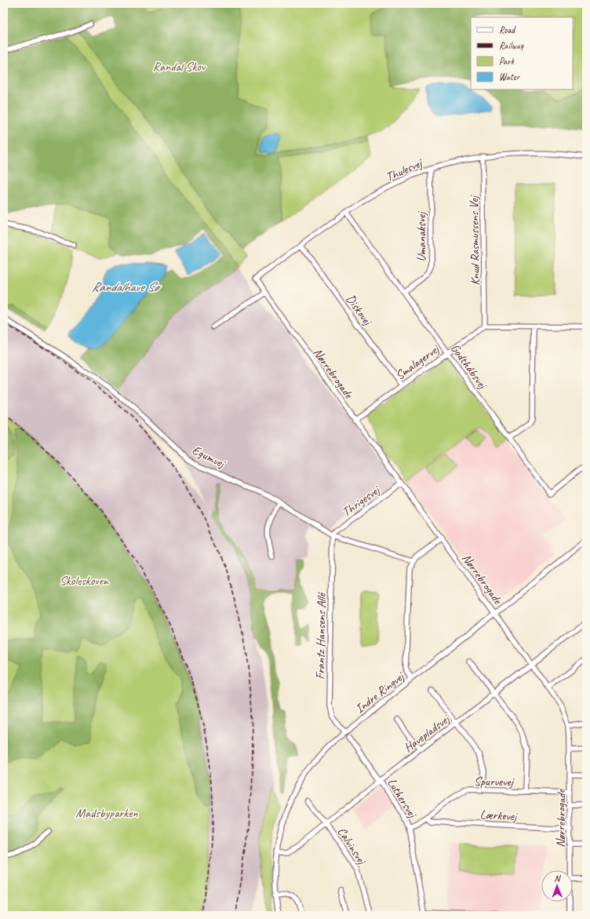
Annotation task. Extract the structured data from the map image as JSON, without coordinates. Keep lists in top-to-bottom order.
{
  "streets": {
    "street": [
      "Thulesvej",
      "Umanaksvej",
      "Knud Rasmussens Vej",
      "Diskovej",
      "Smalagervej",
      "Godthåbsvej",
      "Nørrebrogade",
      "Egumvej",
      "Thrigesvej",
      "Frantz Hansens Allé",
      "Indre Ringvej",
      "Havepladsvej",
      "Spurvevej",
      "Luthersvej",
      "Lærkevej",
      "Calvinsvej"
    ]
  },
  "crossings": [
    ["Thulesvej", "Umanaksvej"],
    ["Thulesvej", "Knud Rasmussens Vej"],
    ["Thulesvej", "Diskovej"],
    ["Thulesvej", "Godthåbsvej"],
    ["Thulesvej", "Nørrebrogade"],
    ["Umanaksvej", "Godthåbsvej"],
    ["Knud Rasmussens Vej", "Smalagervej"],
    ["Diskovej", "Smalagervej"],
    ["Smalagervej", "Godthåbsvej"],
    ["Smalagervej", "Nørrebrogade"],
    ["Nørrebrogade", "Thrigesvej"],
    ["Nørrebrogade", "Indre Ringvej"],
    ["Nørrebrogade", "Havepladsvej"],
    ["Nørrebrogade", "Spurvevej"],
    ["Nørrebrogade", "Lærkevej"],
    ["Egumvej", "Thrigesvej"],
    ["Egumvej", "Frantz Hansens Allé"],
    ["Thrigesvej", "Frantz Hansens Allé"],
    ["Frantz Hansens Allé", "Indre Ringvej"],
    ["Indre Ringvej", "Havepladsvej"],
    ["Havepladsvej", "Luthersvej"],
    ["Havepladsvej", "Calvinsvej"],
    ["Spurvevej", "Luthersvej"],
    ["Spurvevej", "Lærkevej"]
  ],
  "water": ["Randalhave Sø"],
  "parks": ["Randal Skov", "Skoleskoven", "Madsbyparken"],
  "legend": [
    "Road",
    "Railway",
    "Park",
    "Water"
  ],
  "north": "top"
}
